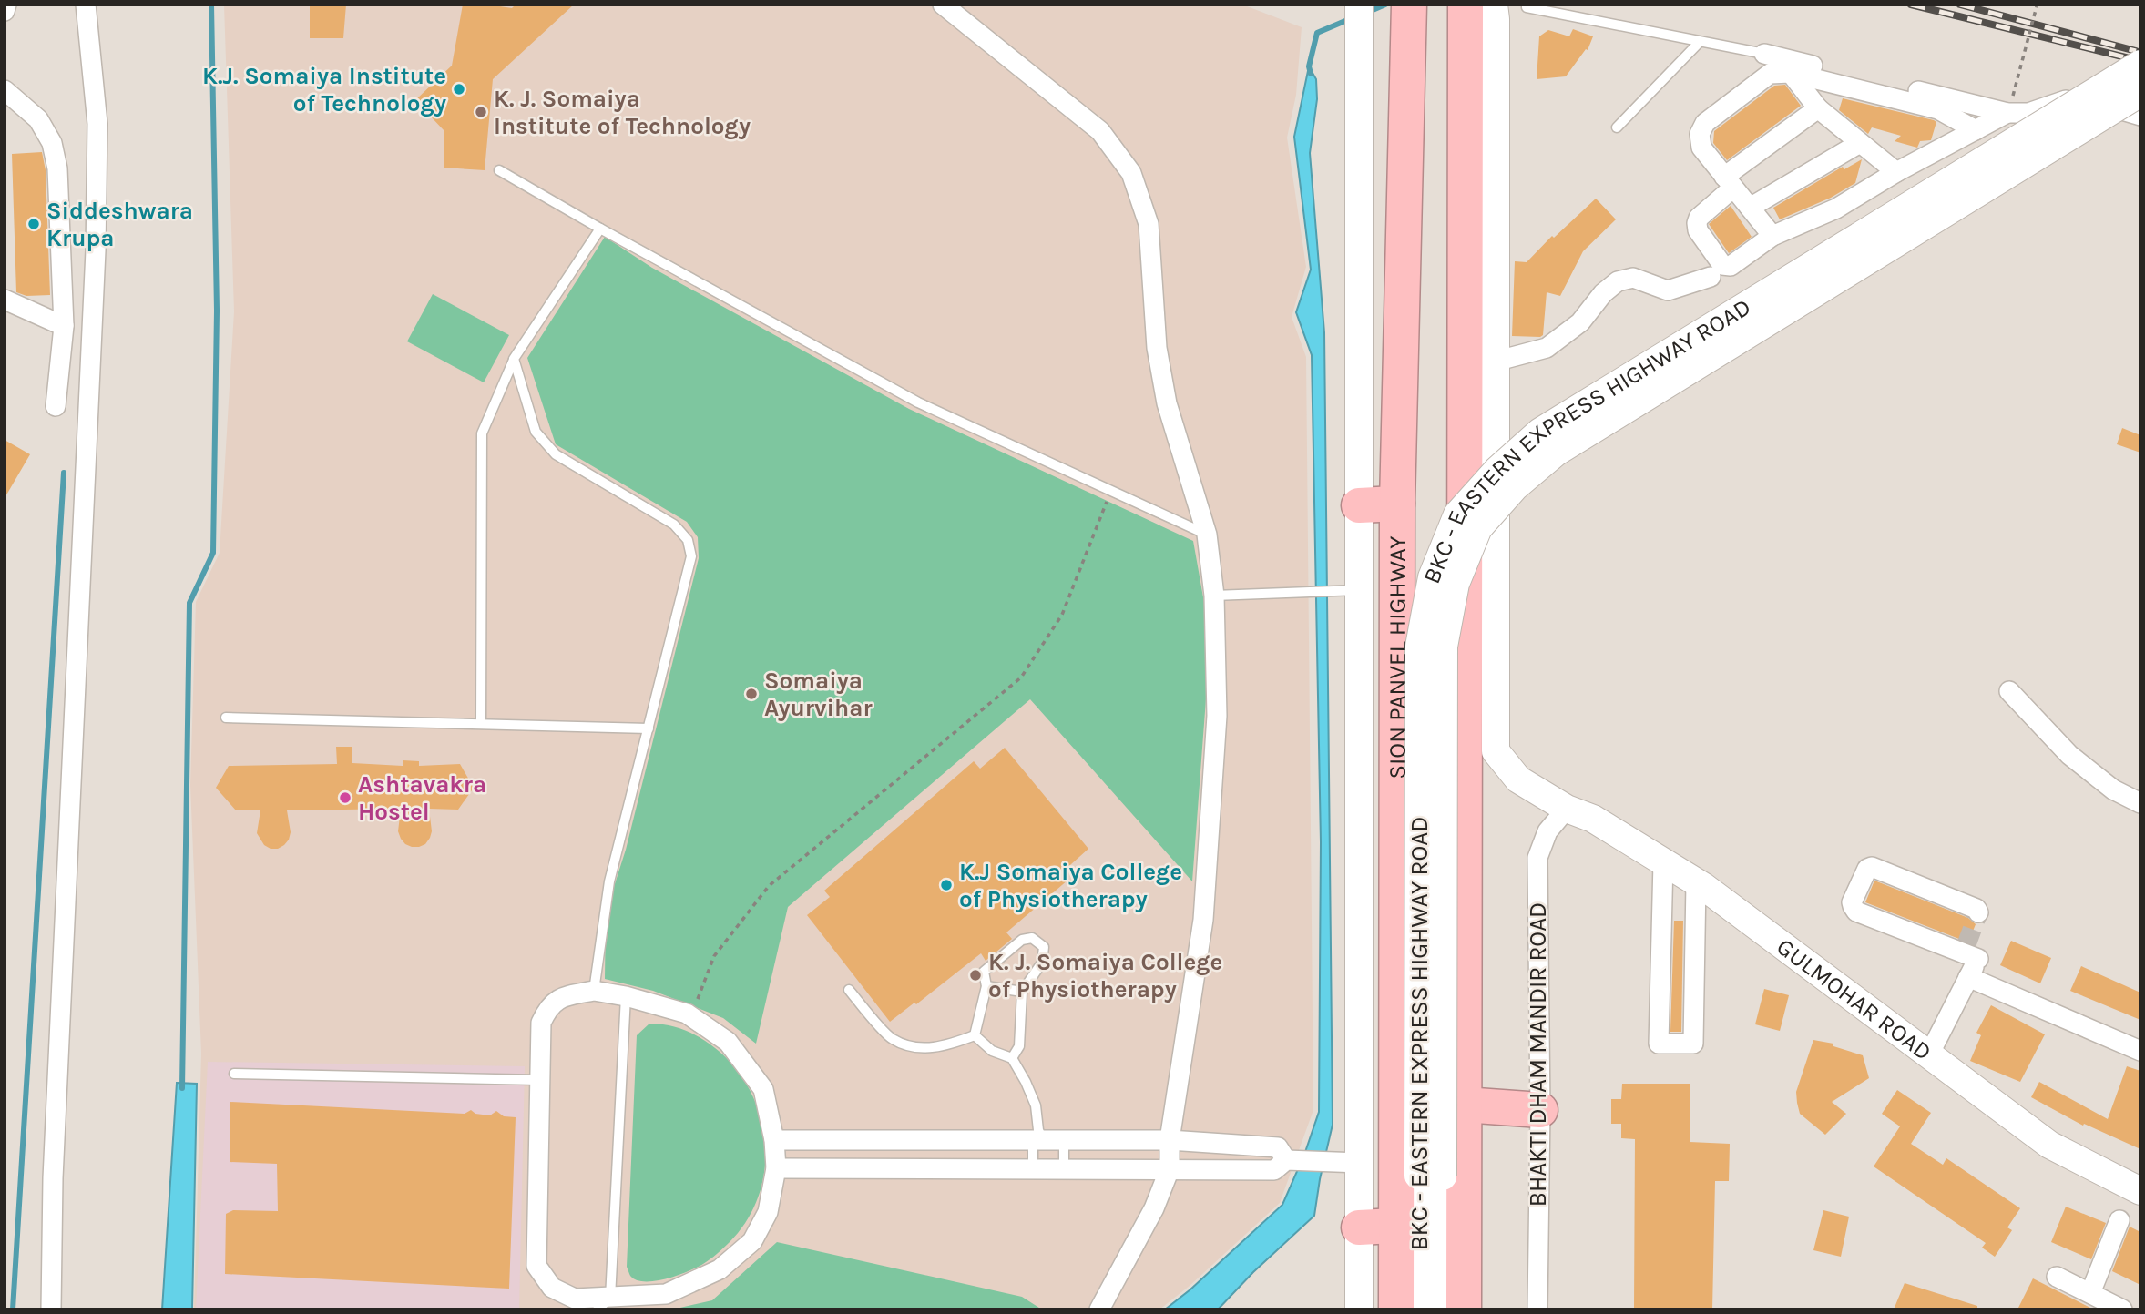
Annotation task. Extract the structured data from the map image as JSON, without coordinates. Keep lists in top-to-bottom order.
{
  "streets": {
    "highway": ["SION PANVEL HIGHWAY"],
    "main road": ["BKC - EASTERN EXPRESS HIGHWAY ROAD", "GULMOHAR ROAD"],
    "street": ["BHAKTI DHAM MANDIR ROAD"]
  },
  "crossings": [
    ["GULMOHAR ROAD", "BHAKTI DHAM MANDIR ROAD"]
  ],
  "places": [
    "K.J. Somaiya Institute of Technology",
    "K. J. Somaiya Institute of Technology",
    "Siddeshwara Krupa",
    "Somaiya Ayurvihar",
    "Ashtavakra Hostel",
    "K.J Somaiya College of Physiotherapy",
    "K. J. Somaiya College of Physiotherapy"
  ]
}
